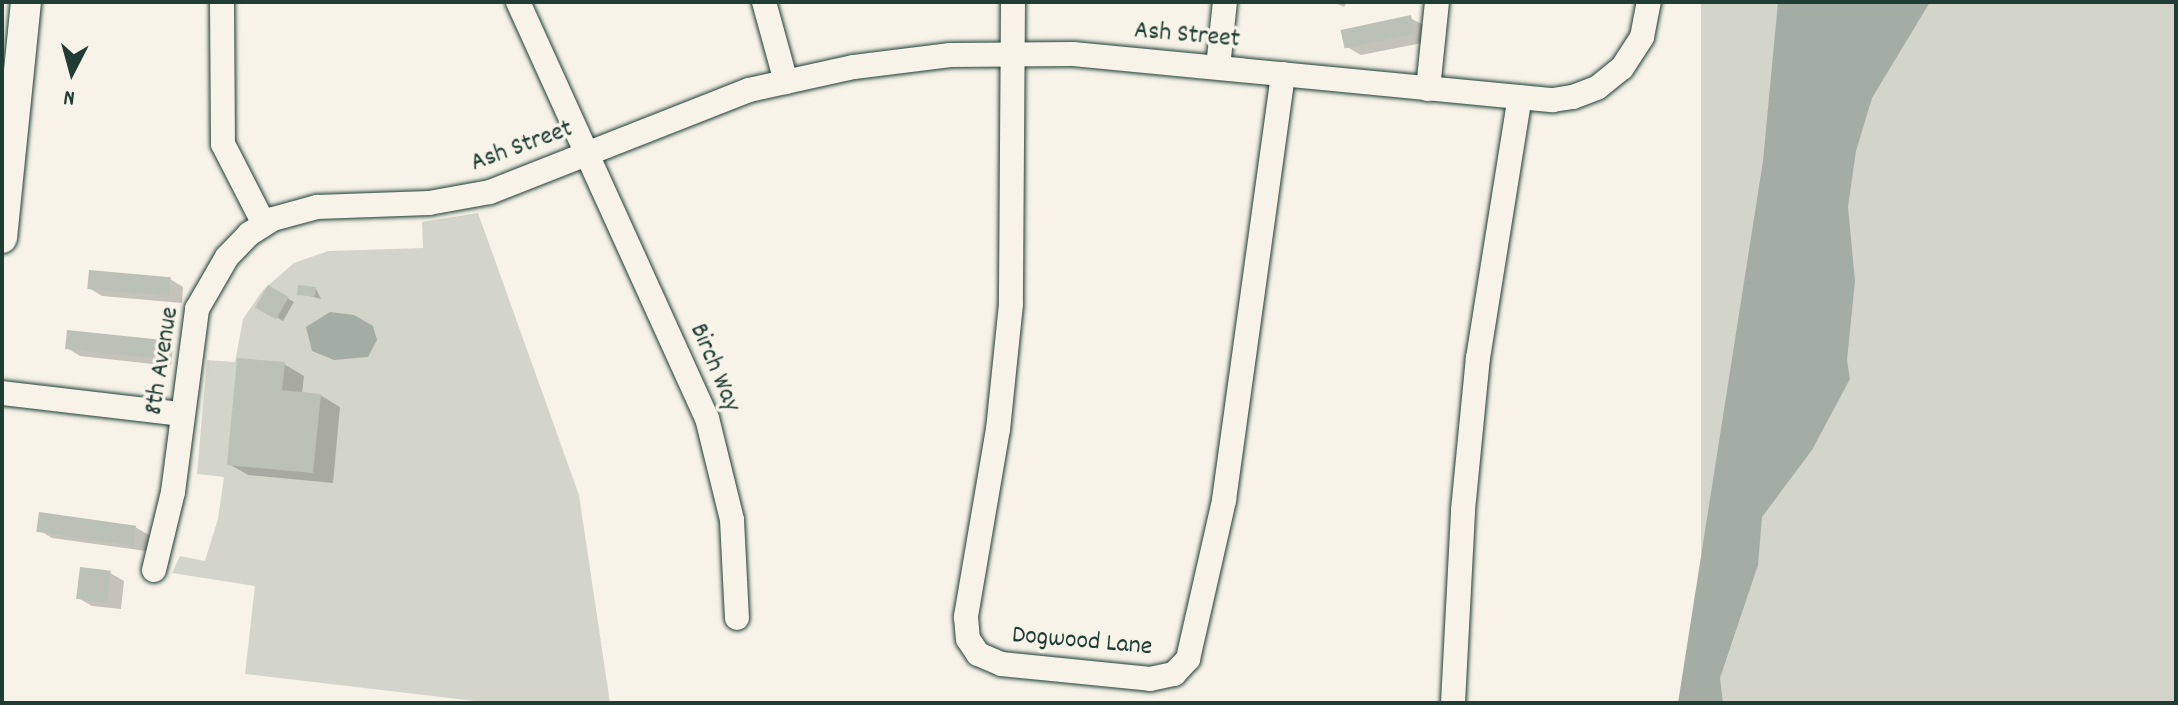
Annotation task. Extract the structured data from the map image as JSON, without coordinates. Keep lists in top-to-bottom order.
{
  "streets": {
    "street": [
      "Ash Street",
      "8th Avenue",
      "Birch Way",
      "Dogwood Lane"
    ]
  },
  "crossings": [
    ["Ash Street", "8th Avenue"],
    ["Ash Street", "Birch Way"],
    ["Ash Street", "Dogwood Lane"]
  ],
  "north": "bottom"
}
